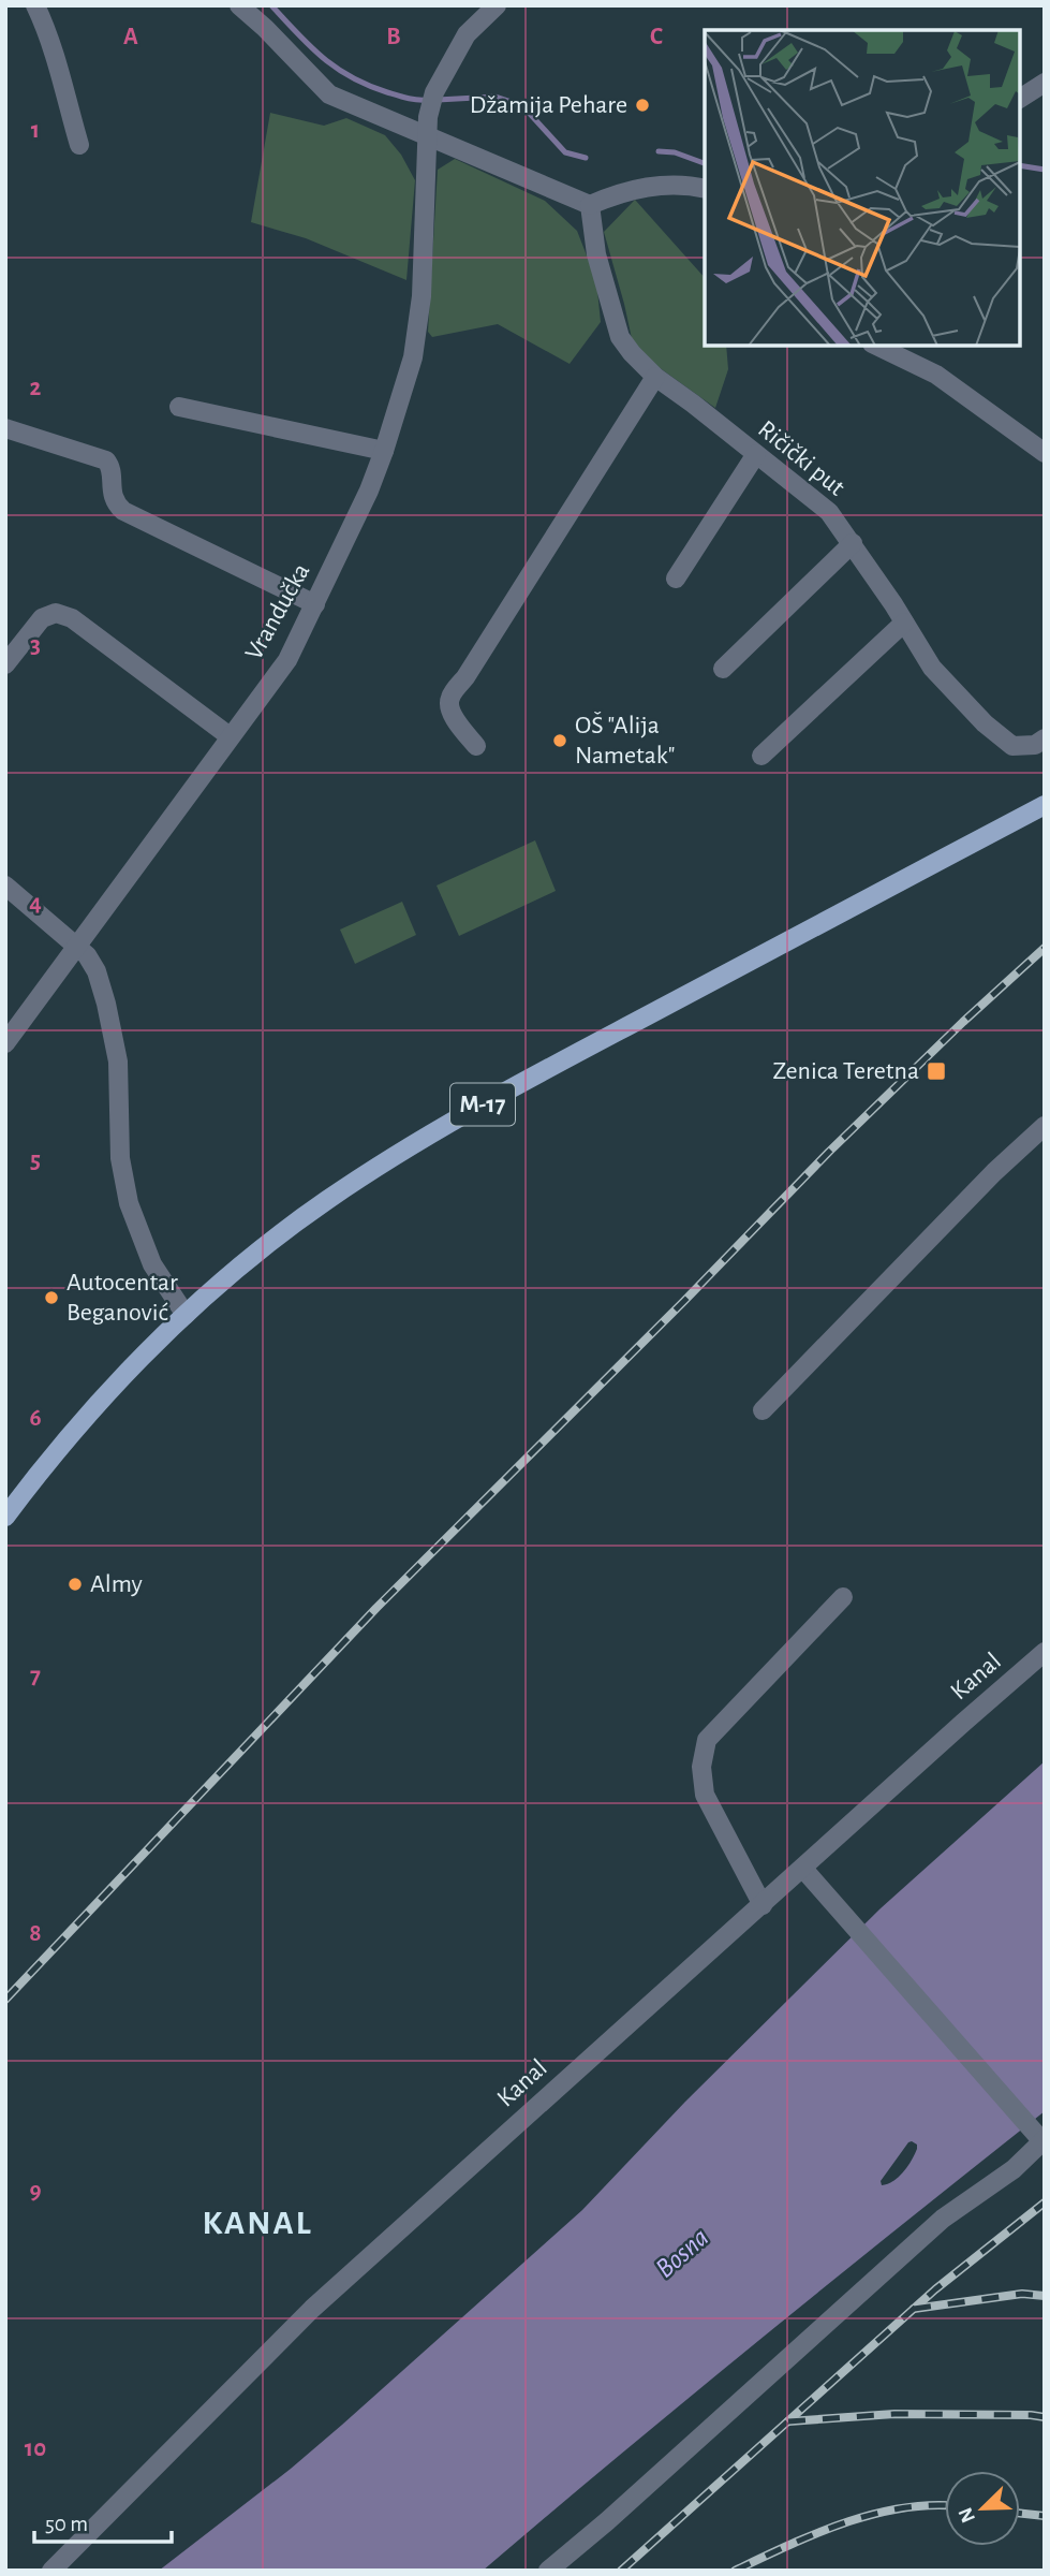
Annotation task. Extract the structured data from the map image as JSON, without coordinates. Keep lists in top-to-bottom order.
{
  "streets": {
    "main road": ["M-17"],
    "street": ["Ričički put", "Vrandučka", "Kanal"]
  },
  "districts": ["KANAL"],
  "water": ["Bosna"],
  "places": {
    "other": [
      "Džamija Pehare",
      "OŠ \"Alija Nametak\"",
      "Autocentar Beganović",
      "Almy"
    ],
    "transit": ["Zenica Teretna"]
  },
  "scale_bar": "50 m",
  "north": "bottom left",
  "grid": {
    "columns": ["A", "B", "C"],
    "rows": [
      "1",
      "2",
      "3",
      "4",
      "5",
      "6",
      "7",
      "8",
      "9",
      "10"
    ]
  }
}
